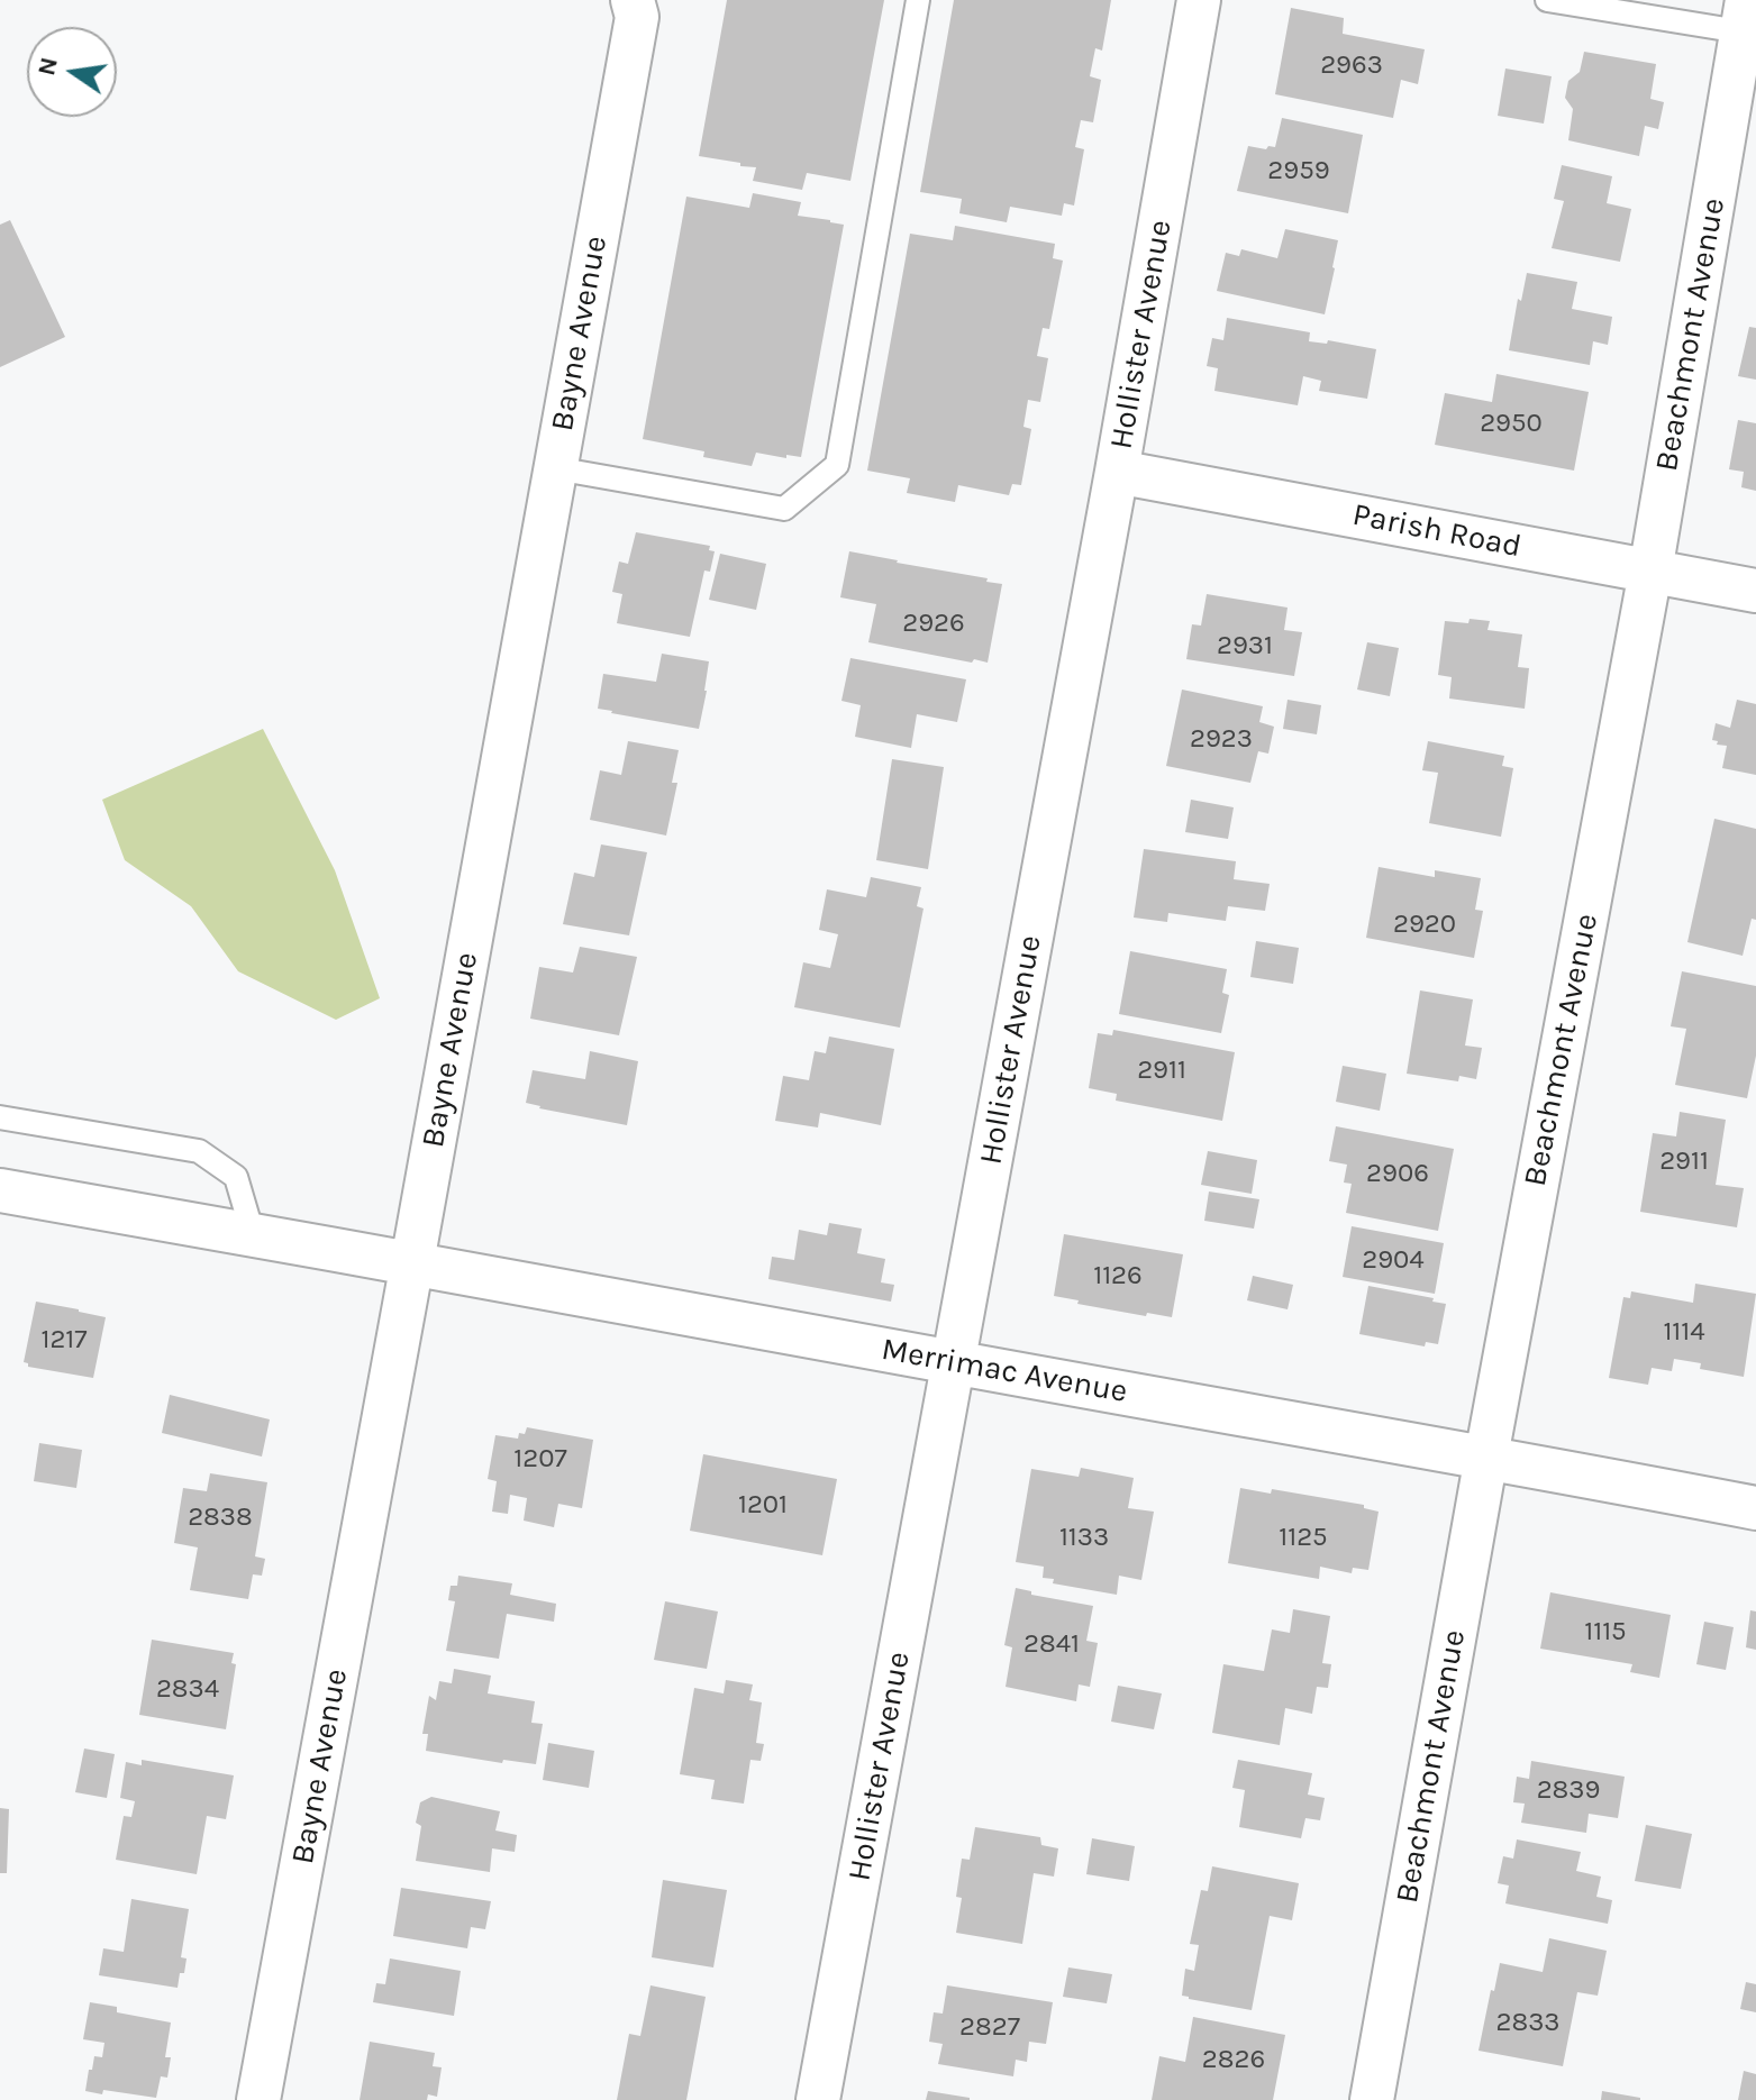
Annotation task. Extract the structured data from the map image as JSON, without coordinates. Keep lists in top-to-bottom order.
{
  "streets": {
    "street": [
      "Bayne Avenue",
      "Hollister Avenue",
      "Beachmont Avenue",
      "Parish Road",
      "Merrimac Avenue"
    ]
  },
  "crossings": [
    ["Bayne Avenue", "Merrimac Avenue"],
    ["Hollister Avenue", "Parish Road"],
    ["Hollister Avenue", "Merrimac Avenue"],
    ["Beachmont Avenue", "Parish Road"],
    ["Beachmont Avenue", "Merrimac Avenue"]
  ],
  "house_numbers": [
    "2963",
    "2959",
    "2950",
    "2926",
    "2931",
    "2923",
    "2920",
    "2911",
    "2911",
    "2906",
    "2904",
    "1126",
    "1114",
    "1217",
    "1207",
    "1201",
    "2838",
    "1133",
    "1125",
    "1115",
    "2841",
    "2834",
    "2839",
    "2833",
    "2827",
    "2826"
  ],
  "north": "left"
}
